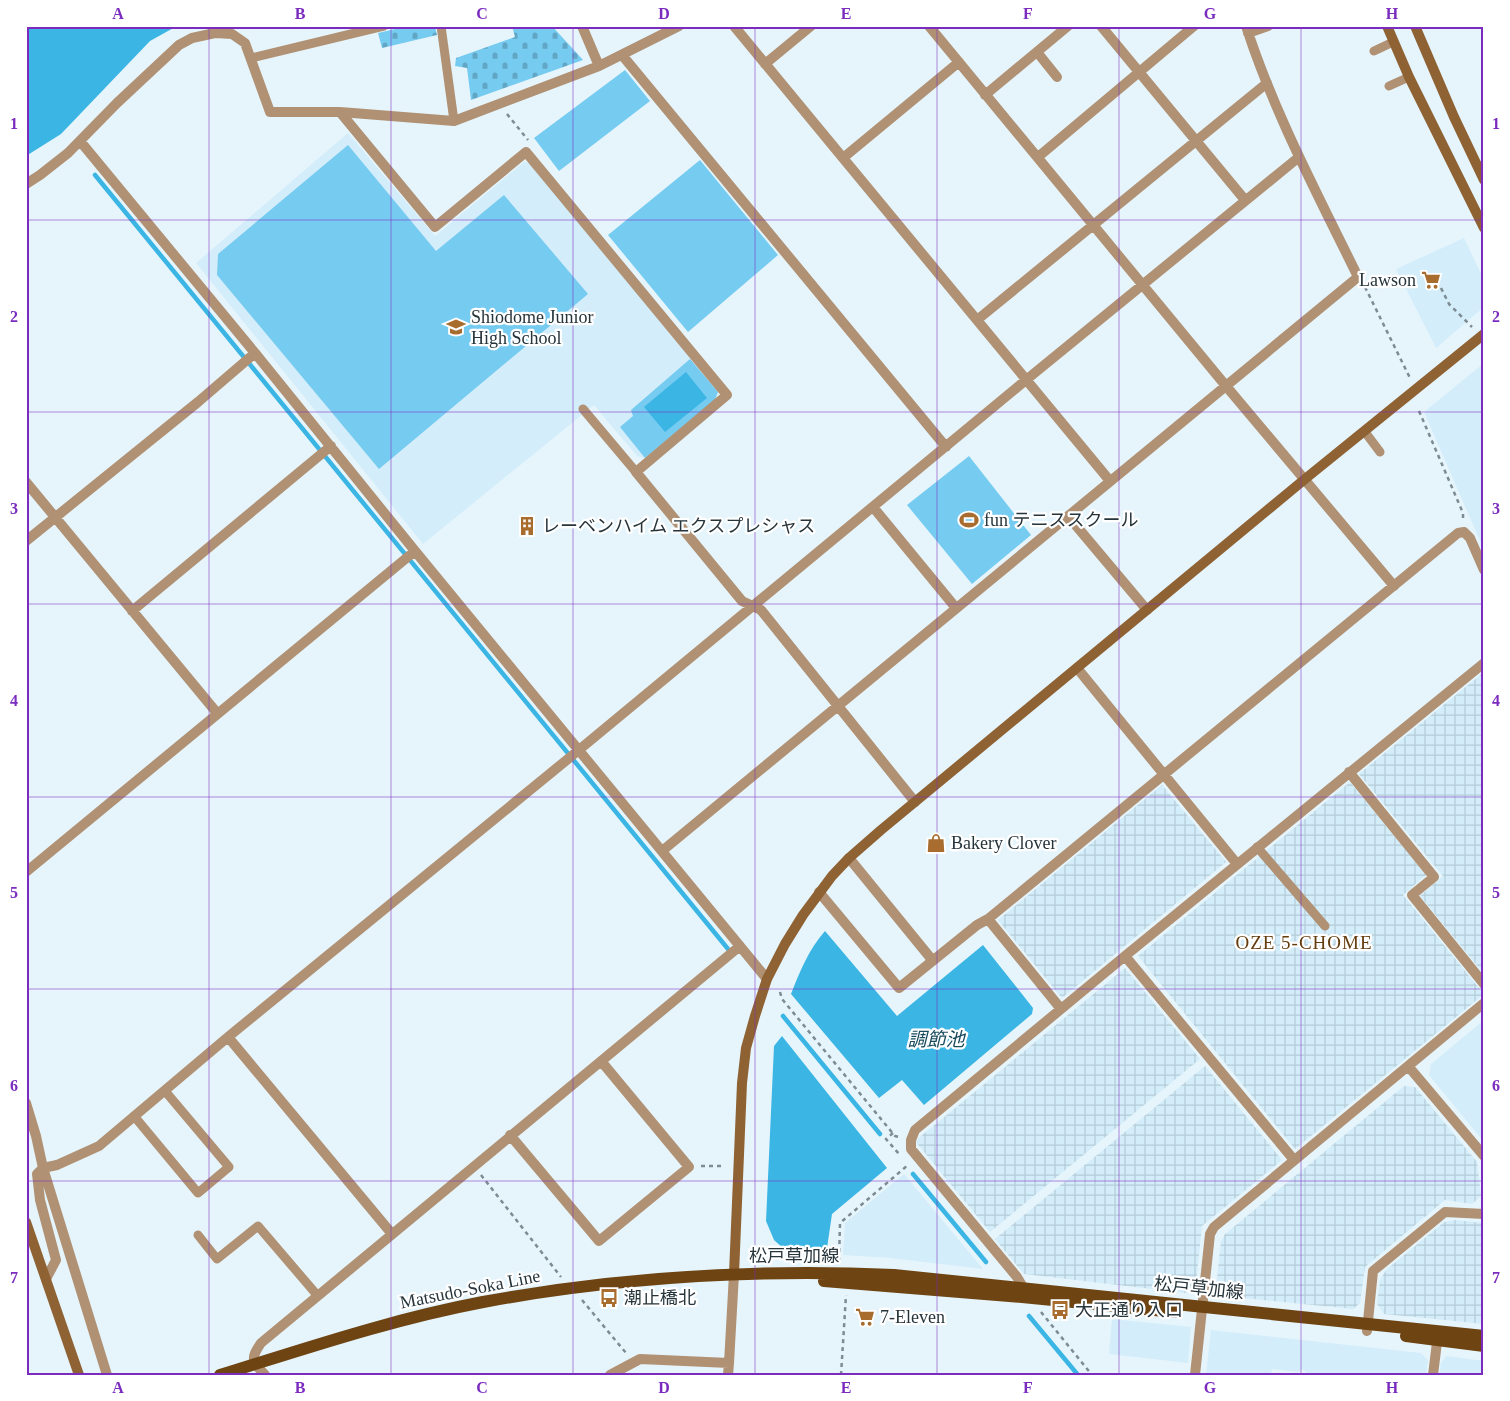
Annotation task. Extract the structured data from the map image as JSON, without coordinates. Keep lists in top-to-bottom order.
{
  "streets": {
    "main road": ["松戸草加線", "Matsudo-Soka Line"]
  },
  "crossings": [
    ["松戸草加線", "Matsudo-Soka Line"]
  ],
  "districts": ["OZE 5-CHOME"],
  "water": ["調節池"],
  "places": {
    "supermarket": ["Lawson", "7-Eleven"],
    "school or university": ["Shiodome Junior High School"],
    "sports": ["fun テニススクール"],
    "building": ["レーベンハイム エクスプレシャス"],
    "shop": ["Bakery Clover"],
    "bus stop": ["潮止橋北", "大正通り入口"]
  },
  "grid": {
    "columns": [
      "A",
      "B",
      "C",
      "D",
      "E",
      "F",
      "G",
      "H"
    ],
    "rows": [
      "1",
      "2",
      "3",
      "4",
      "5",
      "6",
      "7"
    ]
  }
}
